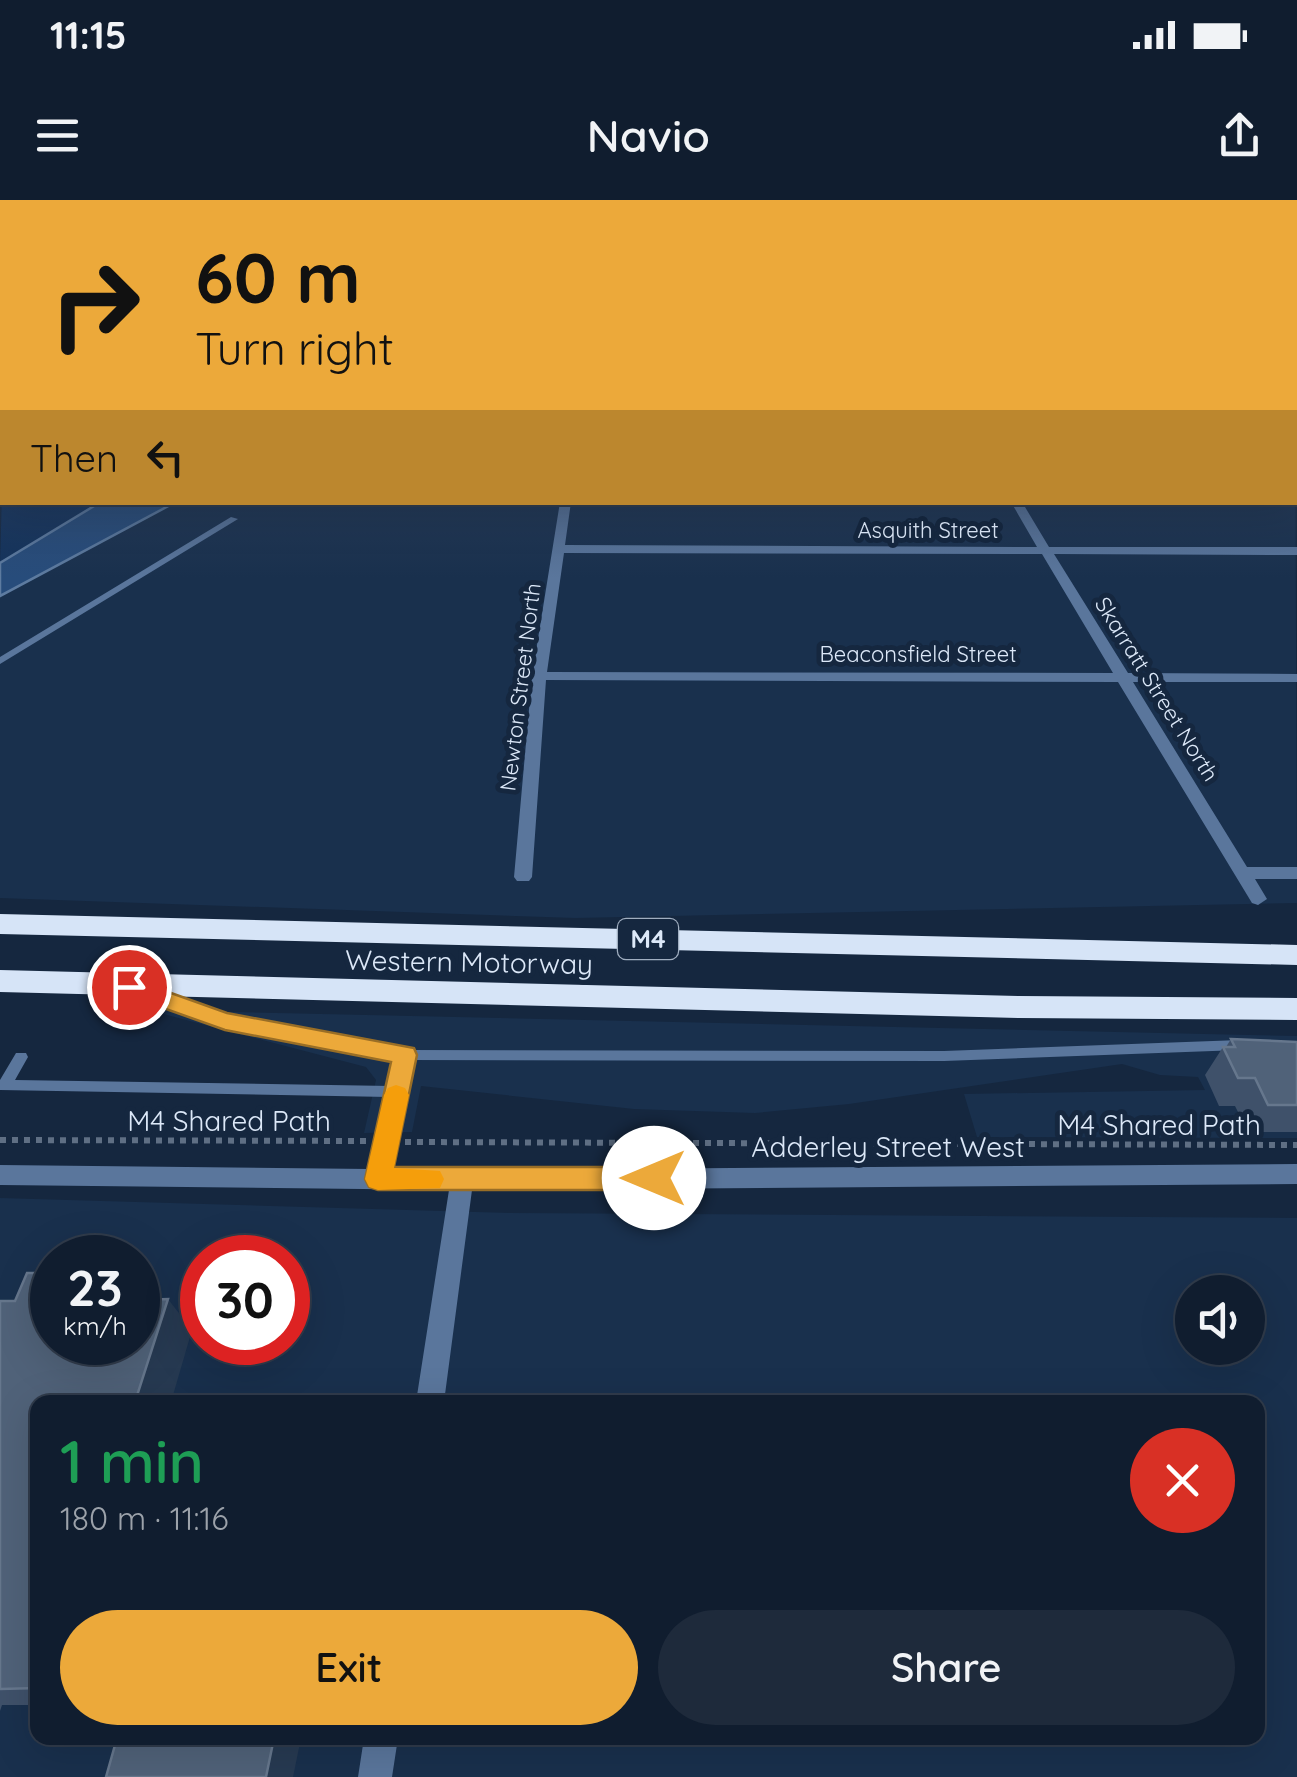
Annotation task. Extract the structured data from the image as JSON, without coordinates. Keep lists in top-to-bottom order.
{
  "streets": {
    "highway": ["M4", "Western Motorway"],
    "street": [
      "Asquith Street",
      "Beaconsfield Street",
      "Newton Street North",
      "Skarratt Street North",
      "Adderley Street West"
    ],
    "path": ["M4 Shared Path"]
  },
  "crossings": [
    ["Asquith Street", "Newton Street North"],
    ["Asquith Street", "Skarratt Street North"],
    ["Beaconsfield Street", "Newton Street North"],
    ["Beaconsfield Street", "Skarratt Street North"]
  ],
  "page": {
    "status": "11:15",
    "header": "Navio",
    "turn": ["60 m", "Turn right"],
    "then": "Then",
    "speed": "23 km/h",
    "limit": "30",
    "heading": ["1 min", "180 m · 11:16"],
    "buttons": ["Exit", "Share"]
  }
}
